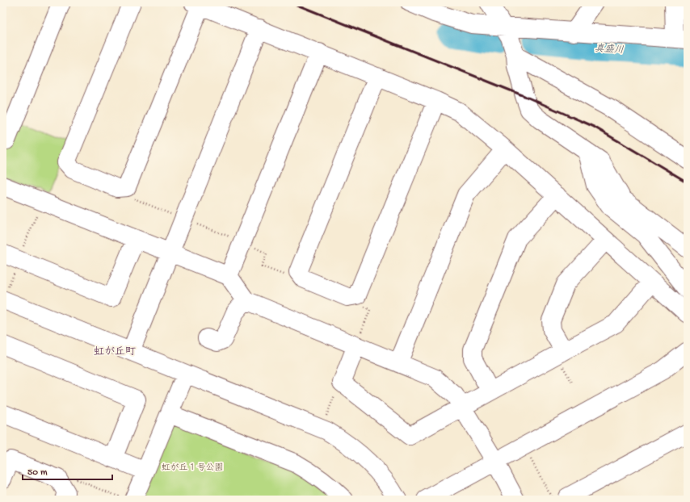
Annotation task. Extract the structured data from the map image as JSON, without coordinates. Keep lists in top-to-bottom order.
{
  "districts": ["虹が丘町"],
  "water": ["真盛川"],
  "parks": ["虹が丘１号公園"],
  "scale_bar": "50 m"
}
